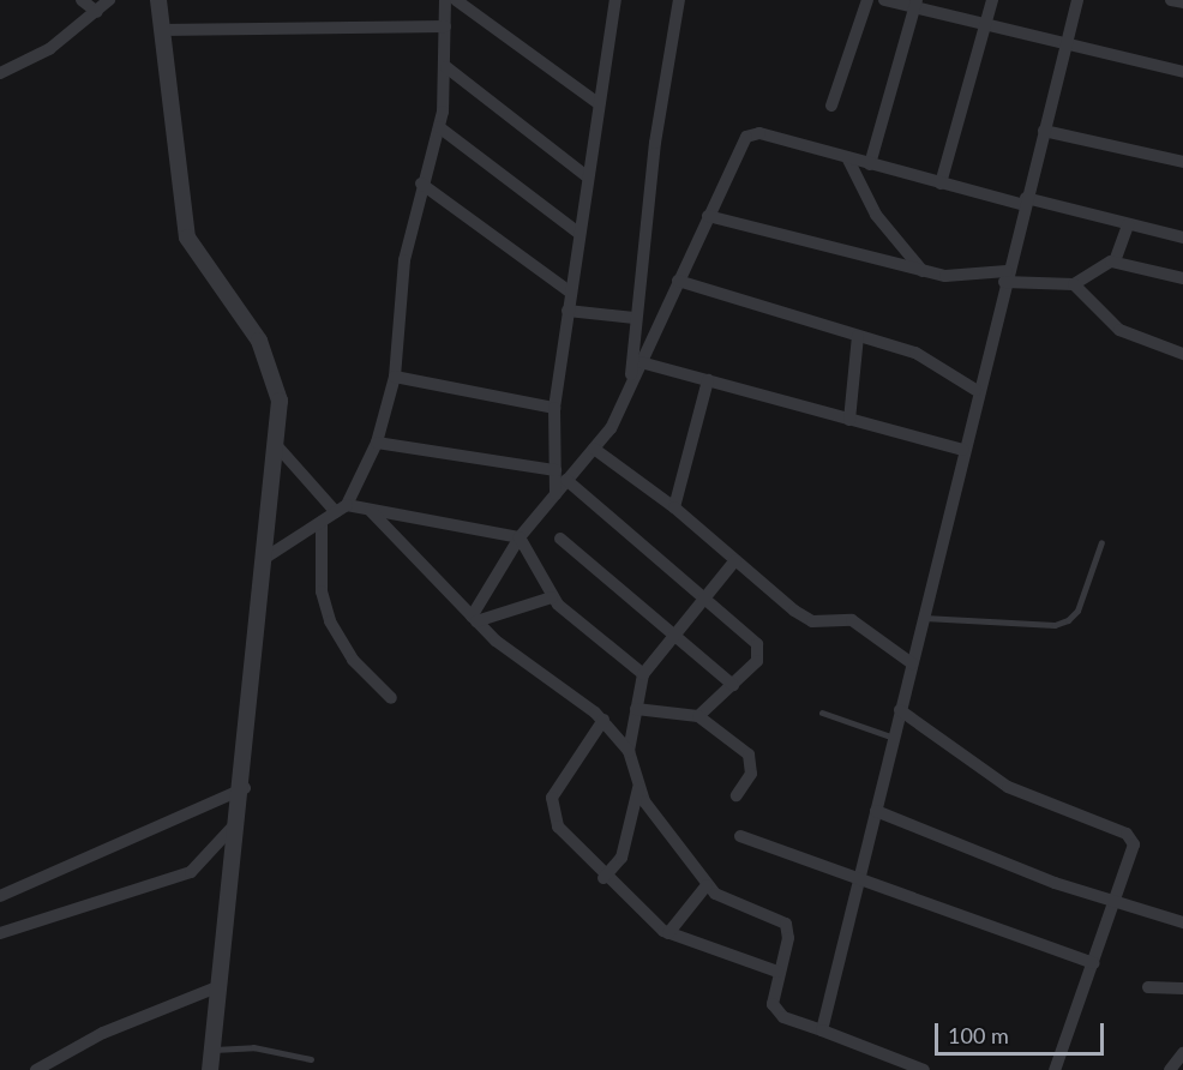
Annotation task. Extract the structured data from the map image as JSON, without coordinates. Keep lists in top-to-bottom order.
{
  "scale_bar": "100 m"
}
